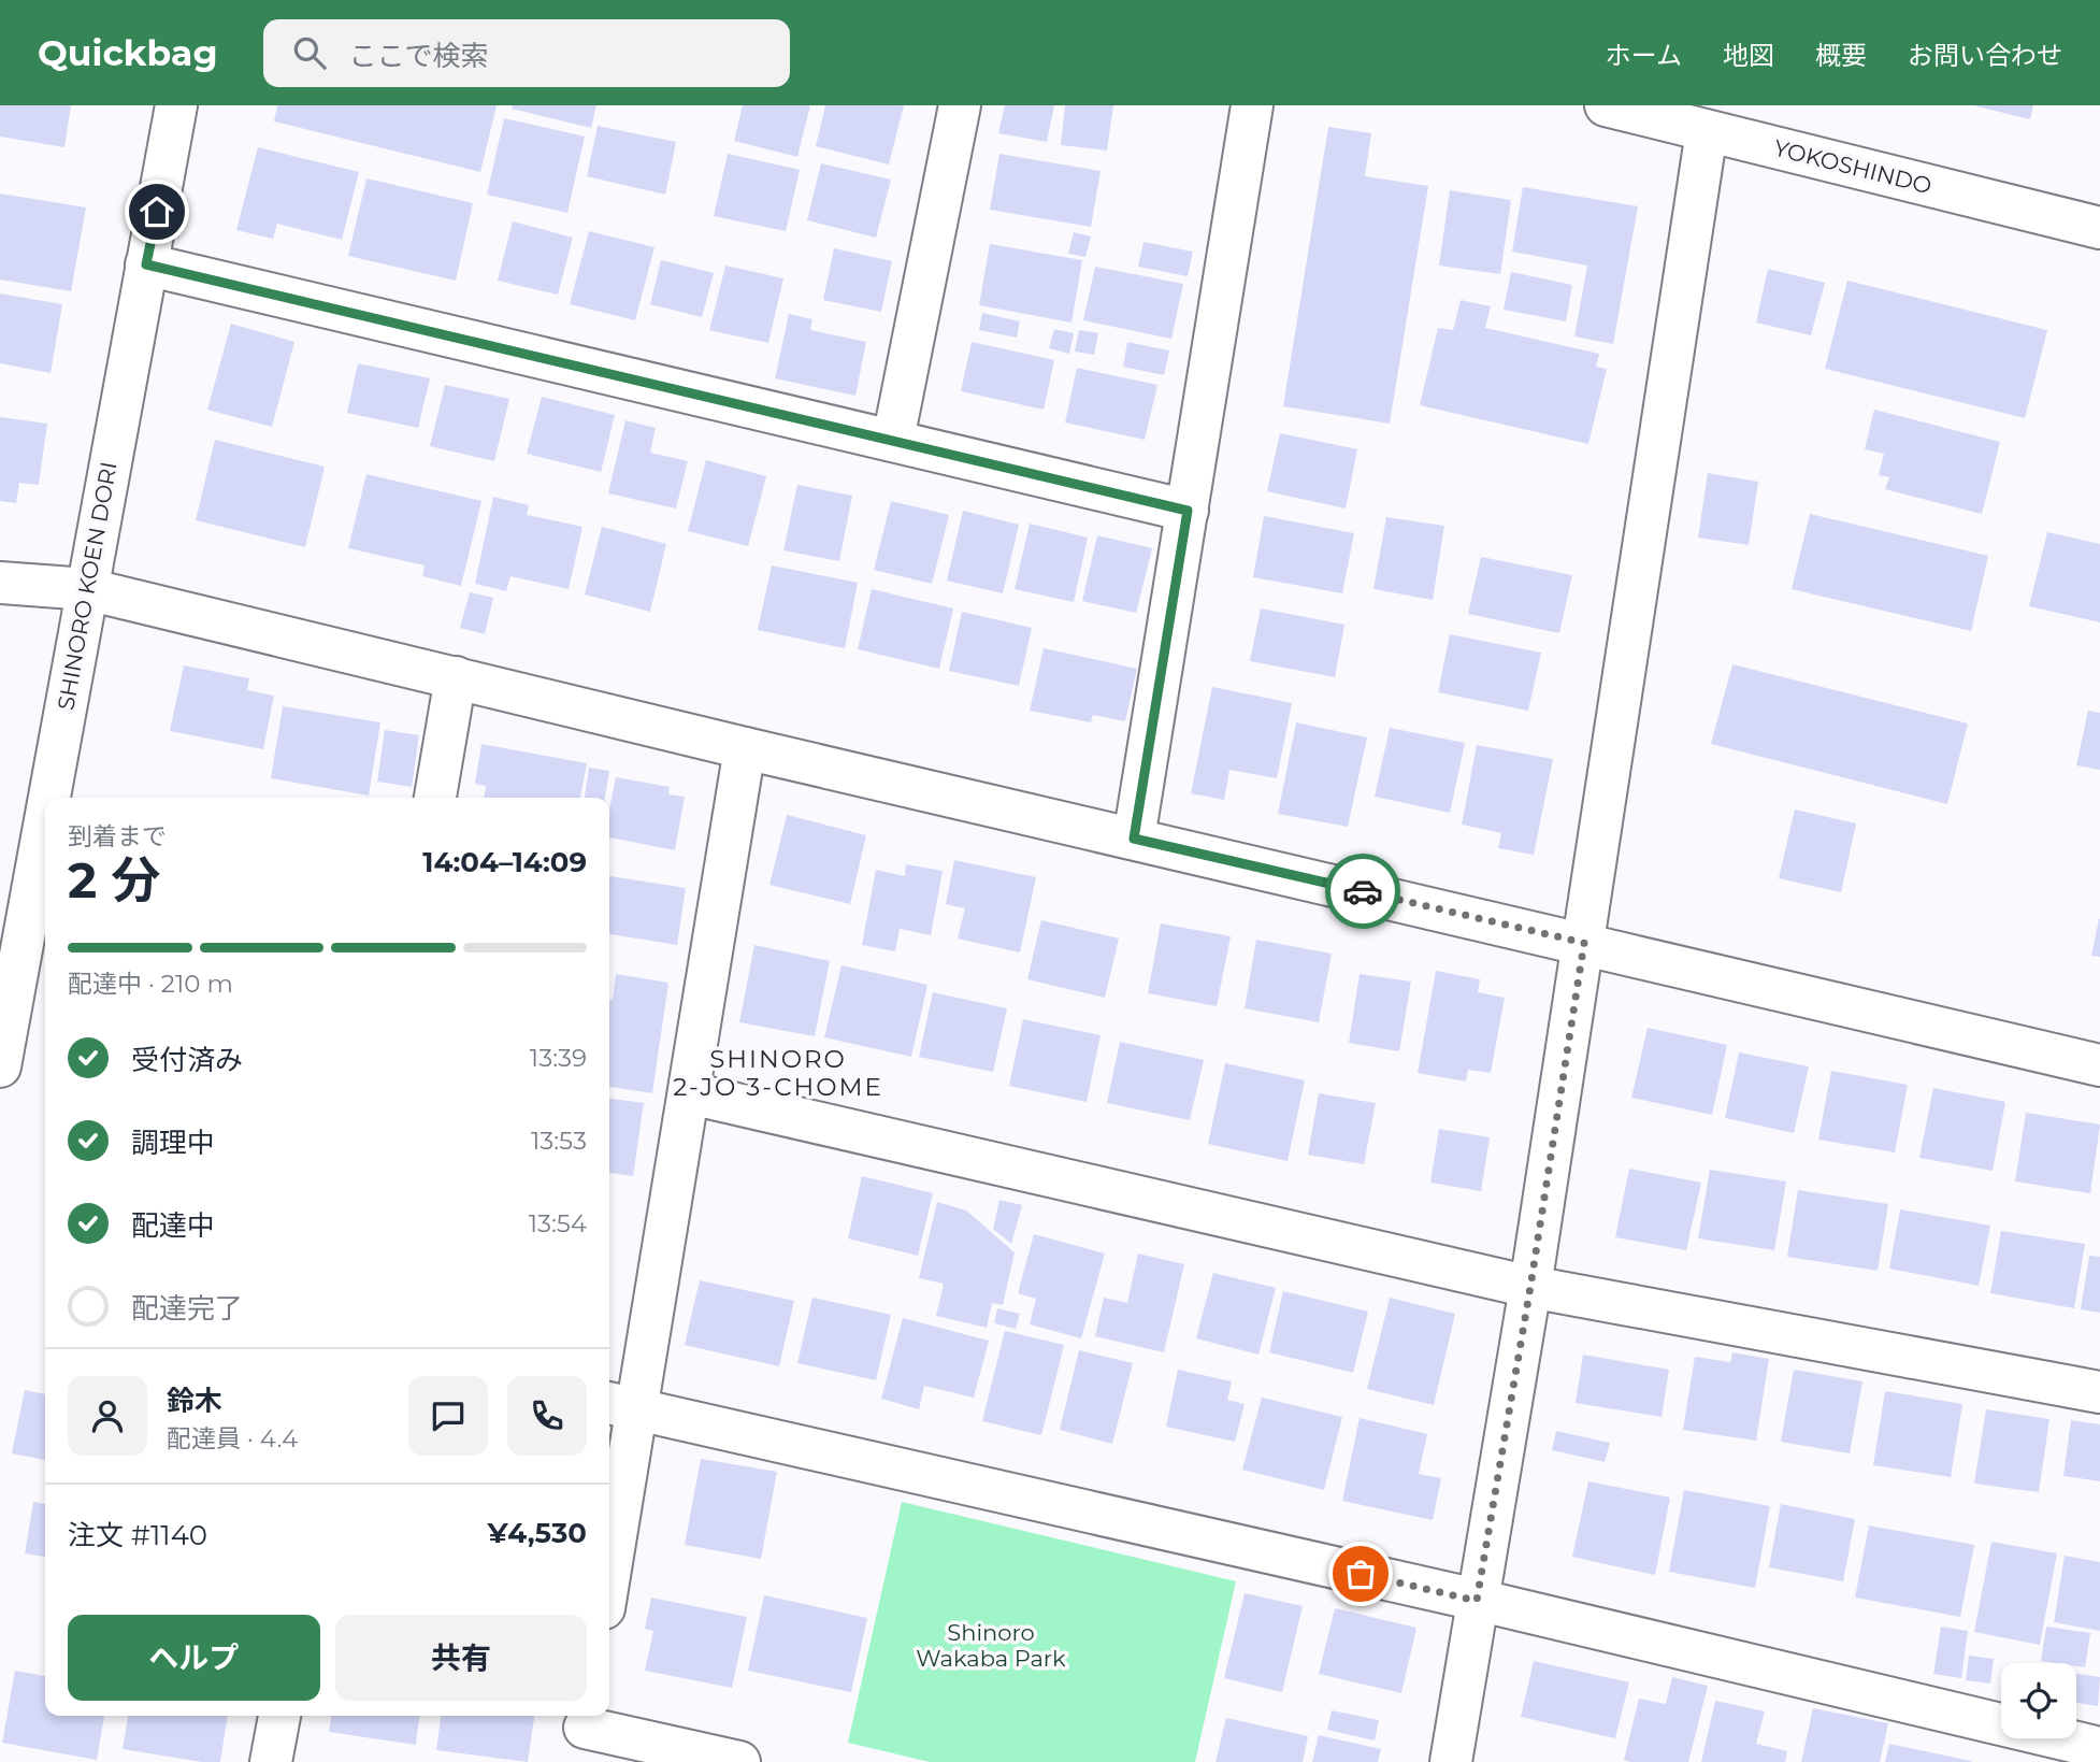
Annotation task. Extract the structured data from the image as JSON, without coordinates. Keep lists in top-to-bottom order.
{
  "streets": {
    "street": ["YOKOSHINDO", "SHINORO KOEN DORI"]
  },
  "districts": ["SHINORO 2-JO 3-CHOME"],
  "parks": ["Shinoro Wakaba Park"],
  "page": {
    "header": "Quickbag",
    "search": "ここで検索",
    "nav": [
      "ホーム",
      "地図",
      "概要",
      "お問い合わせ"
    ],
    "heading": ["2 分", "到着まで", "14:04–14:09"],
    "panel": [
      "鈴木",
      "配達員 · 4.4",
      "注文 #1140",
      "¥4,530"
    ],
    "bar": "配達中 · 210 m",
    "list": [
      ["受付済み", "13:39"],
      ["調理中", "13:53"],
      ["配達中", "13:54"],
      "配達完了"
    ],
    "buttons": ["ヘルプ", "共有"]
  }
}
